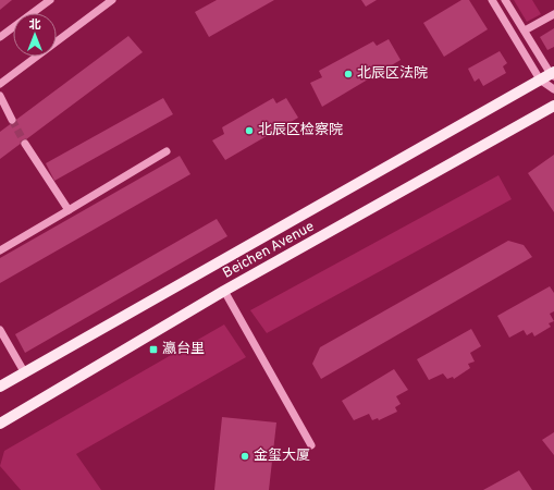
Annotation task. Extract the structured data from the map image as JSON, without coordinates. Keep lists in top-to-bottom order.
{
  "streets": {
    "main road": ["Beichen Avenue"]
  },
  "places": {
    "other": ["北辰区法院", "北辰区检察院", "金玺大厦"],
    "transit": ["瀛台里"]
  },
  "north": "top"
}
